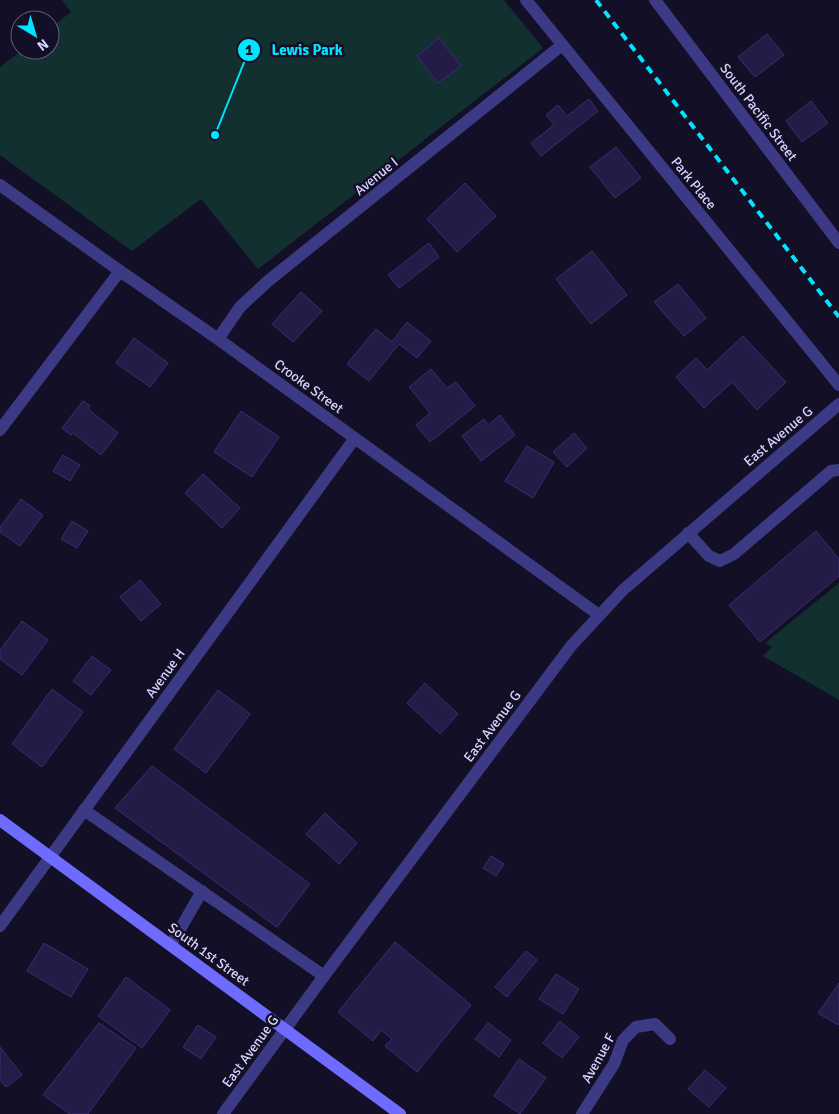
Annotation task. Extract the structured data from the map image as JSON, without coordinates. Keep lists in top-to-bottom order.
{
  "streets": {
    "street": [
      "South Pacific Street",
      "Avenue I",
      "Park Place",
      "Crooke Street",
      "East Avenue G",
      "Avenue H",
      "South 1st Street",
      "Avenue F"
    ]
  },
  "crossings": [
    ["Avenue I", "Park Place"],
    ["Avenue I", "Crooke Street"],
    ["Crooke Street", "East Avenue G"],
    ["Crooke Street", "Avenue H"],
    ["East Avenue G", "South 1st Street"],
    ["Avenue H", "South 1st Street"]
  ],
  "places": ["Lewis Park"],
  "north": "bottom right"
}
